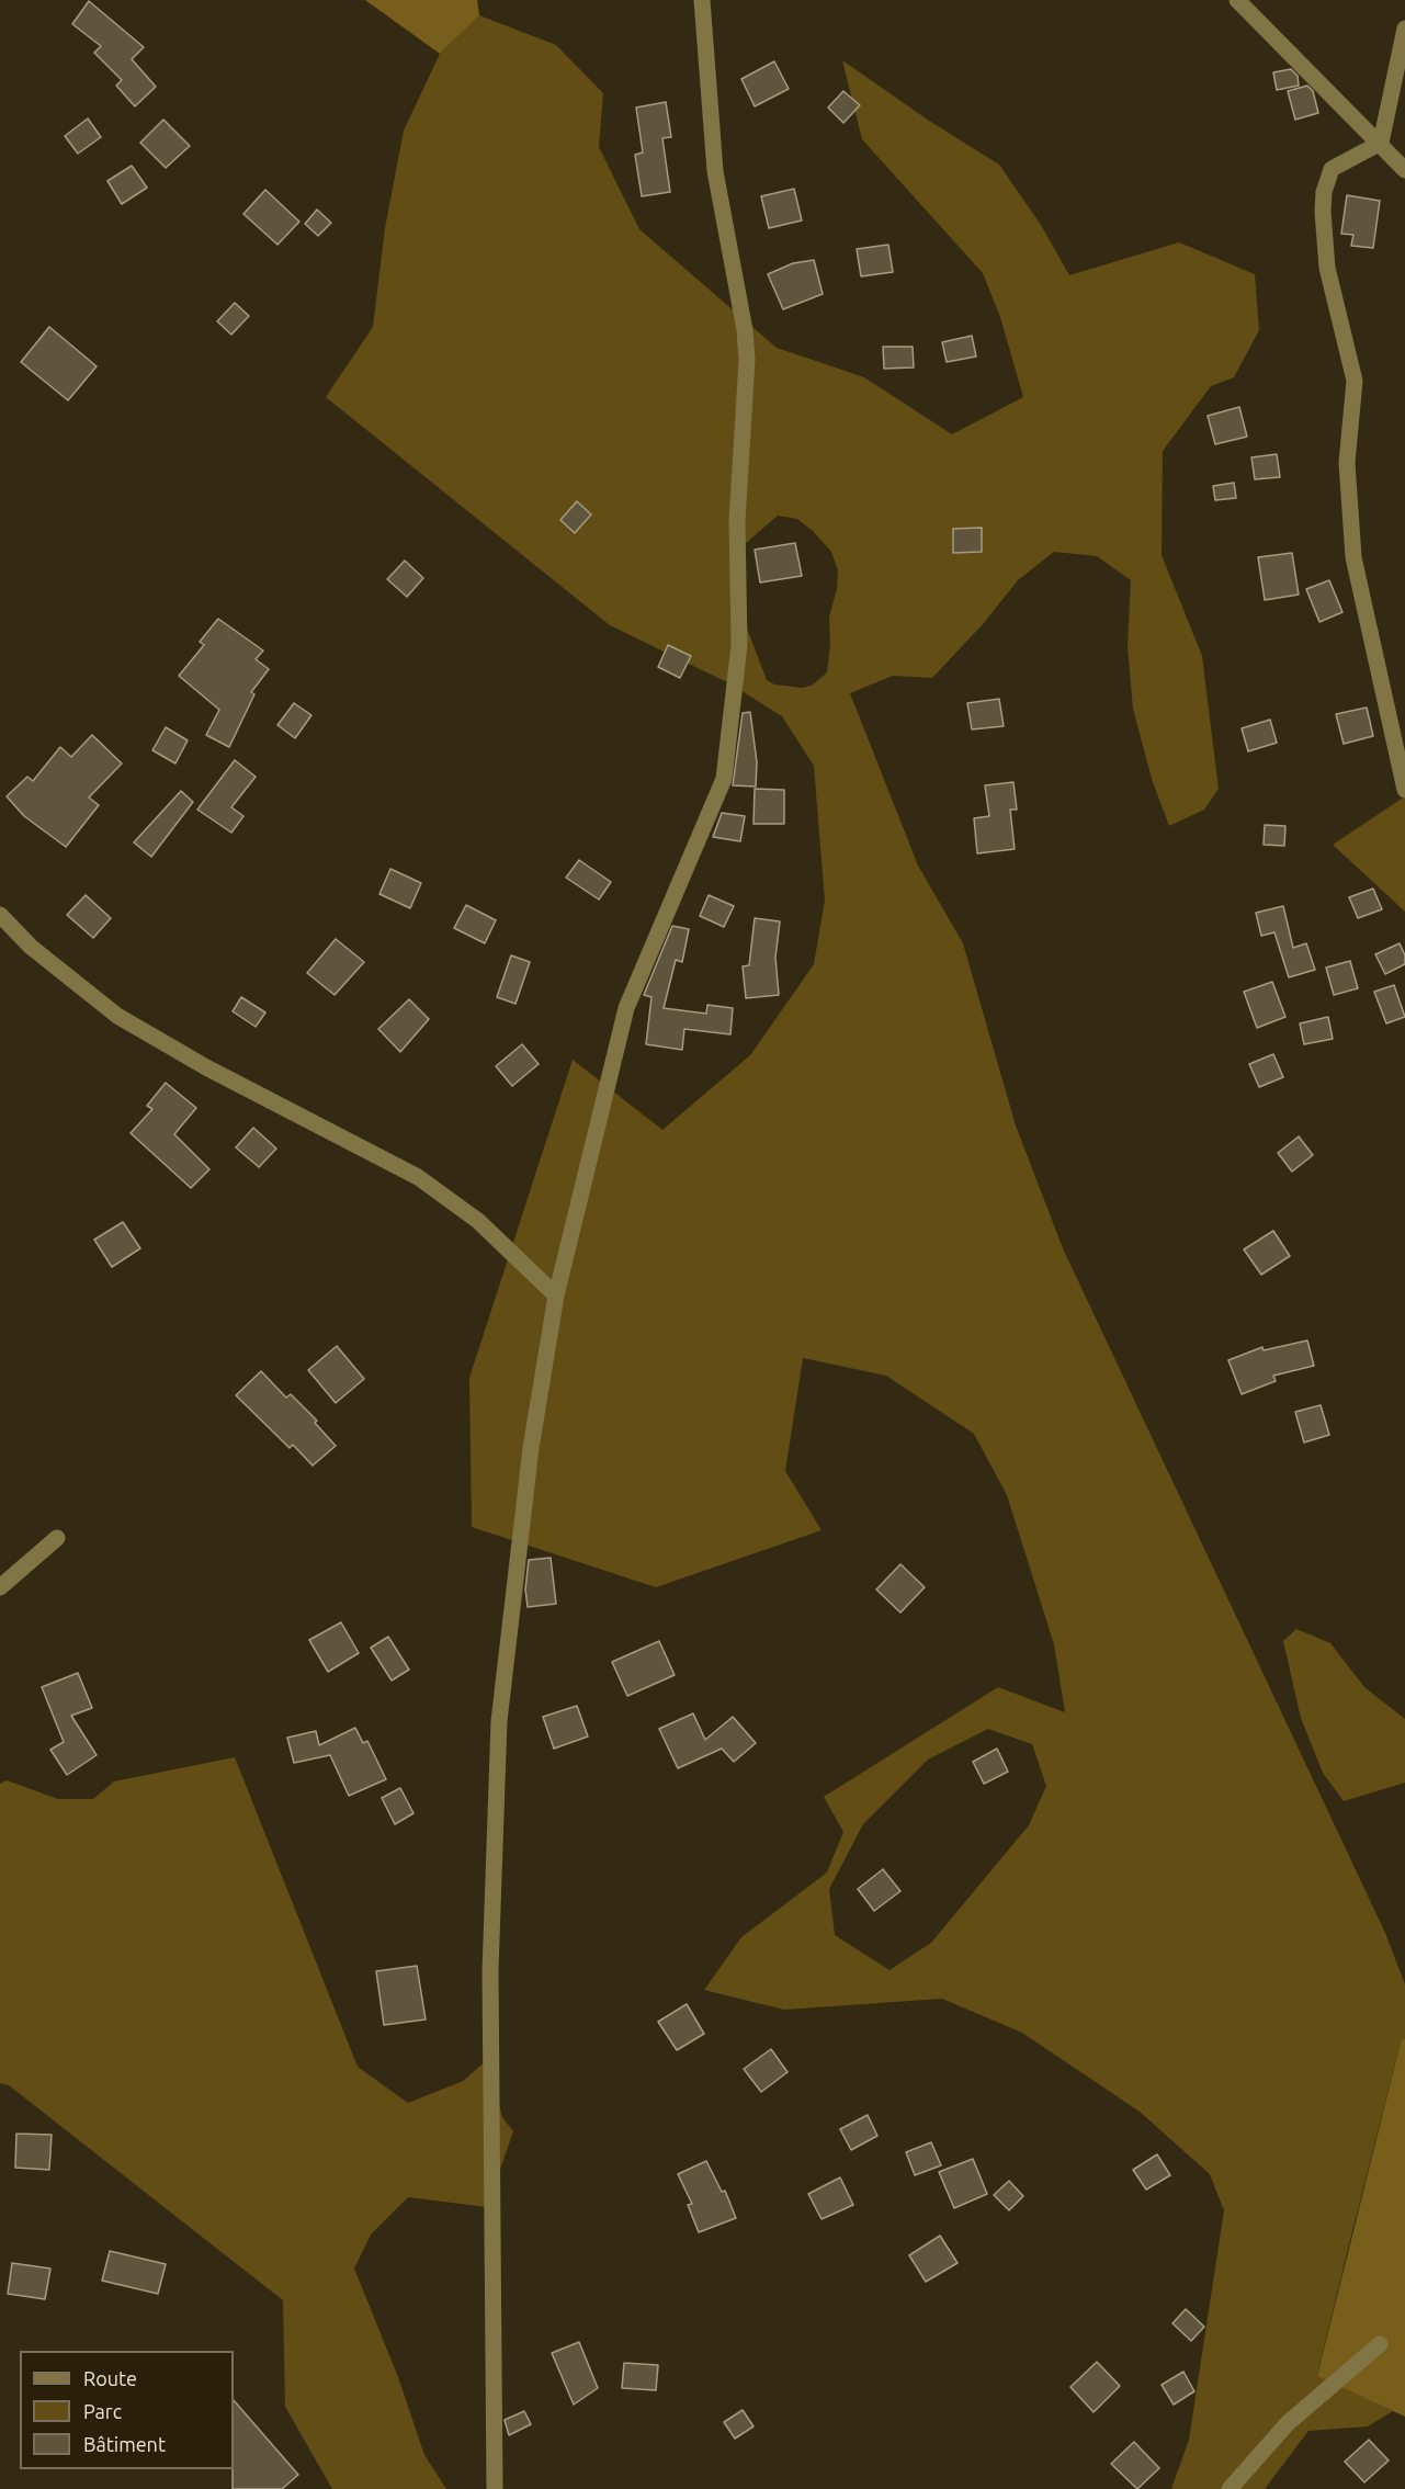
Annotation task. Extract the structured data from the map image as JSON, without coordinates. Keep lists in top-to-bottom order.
{
  "legend": ["Route", "Parc", "Bâtiment"]
}
